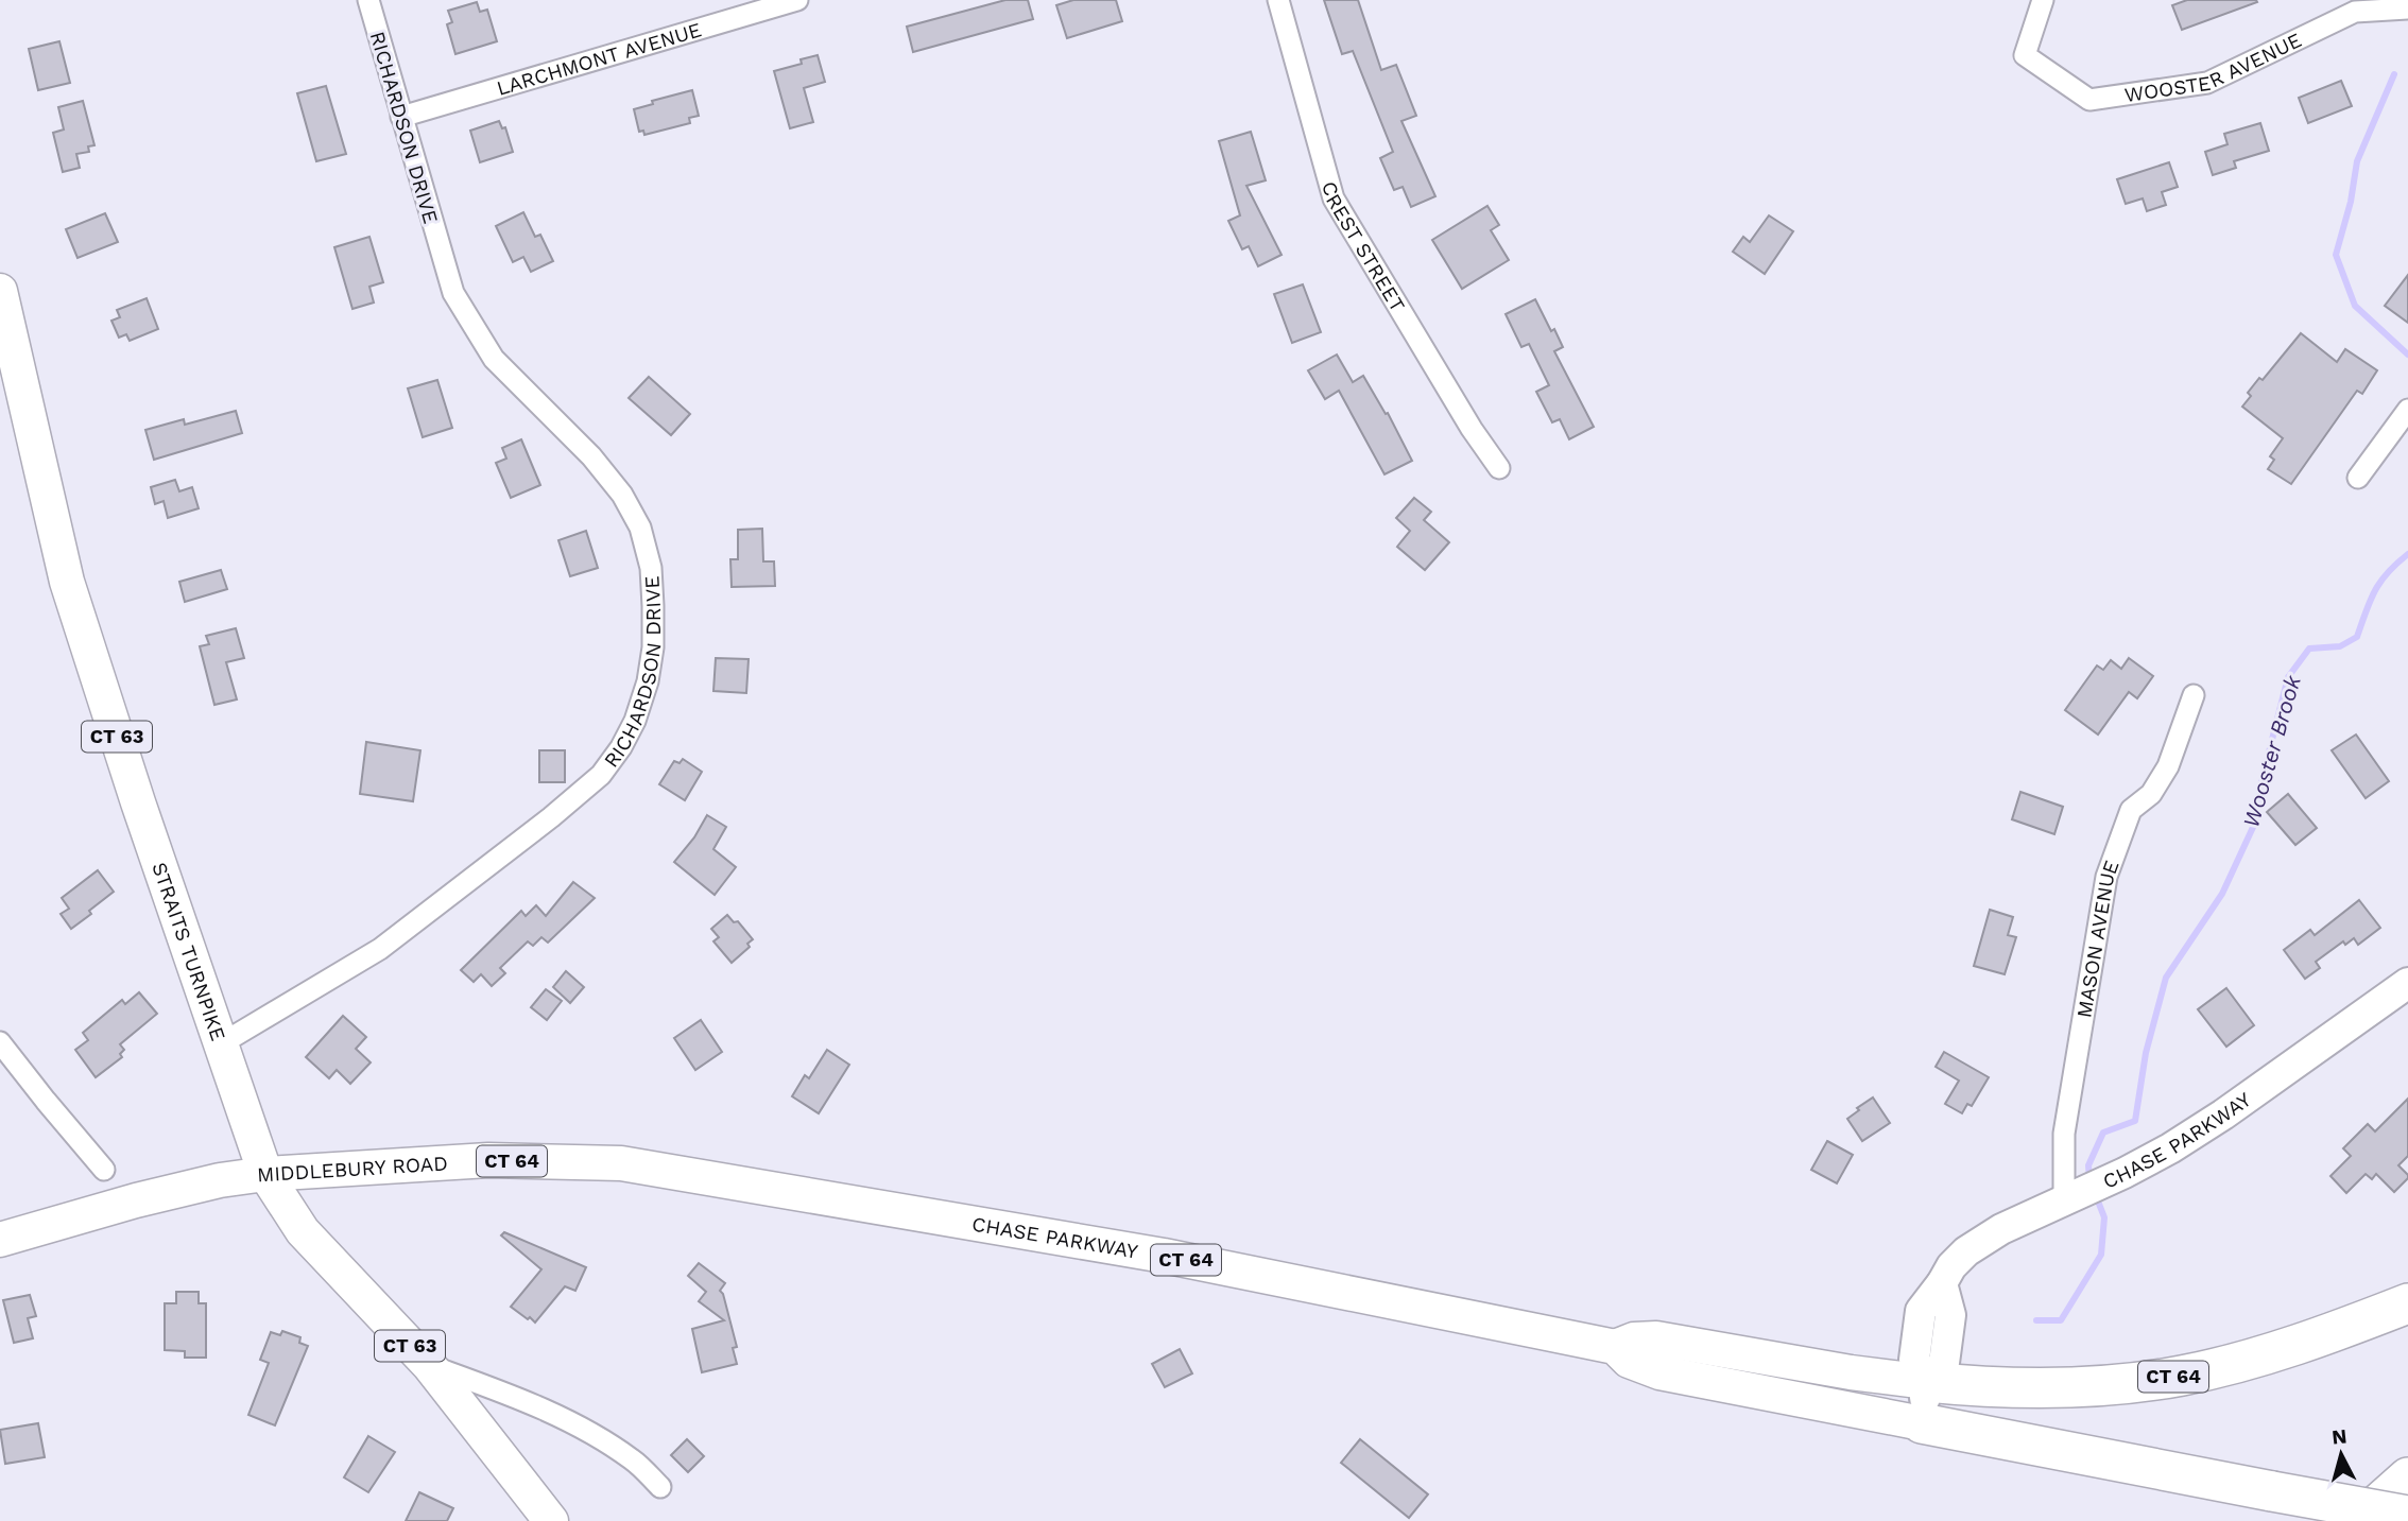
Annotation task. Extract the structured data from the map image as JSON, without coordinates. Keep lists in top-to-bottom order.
{
  "streets": {
    "highway": ["CT 64"],
    "main road": [
      "CT 63",
      "STRAITS TURNPIKE",
      "CHASE PARKWAY",
      "MIDDLEBURY ROAD"
    ],
    "street": [
      "LARCHMONT AVENUE",
      "WOOSTER AVENUE",
      "RICHARDSON DRIVE",
      "CREST STREET",
      "MASON AVENUE"
    ]
  },
  "crossings": [
    ["LARCHMONT AVENUE", "RICHARDSON DRIVE"],
    ["RICHARDSON DRIVE", "STRAITS TURNPIKE"],
    ["MASON AVENUE", "CHASE PARKWAY"],
    ["STRAITS TURNPIKE", "MIDDLEBURY ROAD"],
    ["CHASE PARKWAY", "CT 64"],
    ["CHASE PARKWAY", "MIDDLEBURY ROAD"]
  ],
  "water": ["Wooster Brook"],
  "north": "top"
}
